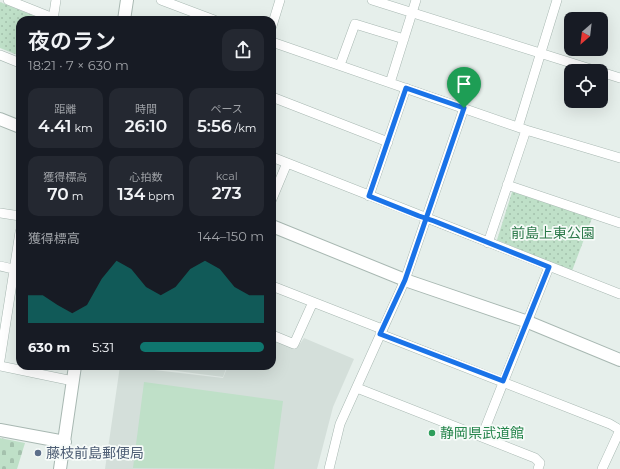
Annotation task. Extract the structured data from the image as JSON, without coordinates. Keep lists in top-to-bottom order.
{
  "parks": ["前島上東公園"],
  "places": ["静岡県武道館", "藤枝前島郵便局"],
  "north": "bottom left",
  "page": {
    "heading": ["夜のラン", "18:21 · 7 × 630 m"],
    "stats": [
      ["距離", "4.41 km"],
      ["時間", "26:10"],
      ["ペース", "5:56 /km"],
      ["獲得標高", "70 m"],
      ["心拍数", "134 bpm"],
      ["kcal", "273"]
    ],
    "chart": ["獲得標高", "144–150 m"],
    "list": [
      {
        "name": "630 m",
        "note": "5:31"
      }
    ]
  }
}
